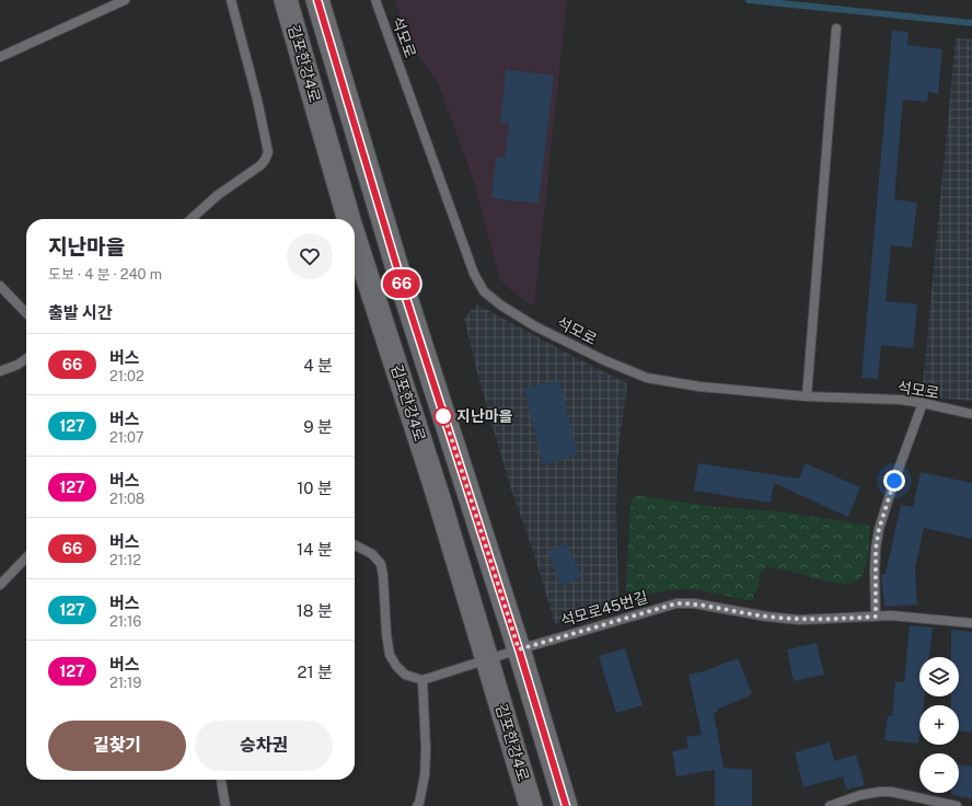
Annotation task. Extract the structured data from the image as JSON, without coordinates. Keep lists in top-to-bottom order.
{
  "streets": {
    "street": ["김포한강4로"],
    "lane": ["석모로", "석모로45번길"]
  },
  "crossings": [
    ["김포한강4로", "석모로45번길"]
  ],
  "places": ["지난마을"],
  "lines": ["bus line 66"],
  "page": {
    "on_map": "66",
    "heading": [
      ["지난마을", "도보 · 4 분 · 240 m"],
      "출발 시간"
    ],
    "list": [
      {
        "mark": "66",
        "name": "버스",
        "note": "21:02",
        "value": "4 분"
      },
      {
        "mark": "127",
        "name": "버스",
        "note": "21:07",
        "value": "9 분"
      },
      {
        "mark": "127",
        "name": "버스",
        "note": "21:08",
        "value": "10 분"
      },
      {
        "mark": "66",
        "name": "버스",
        "note": "21:12",
        "value": "14 분"
      },
      {
        "mark": "127",
        "name": "버스",
        "note": "21:16",
        "value": "18 분"
      },
      {
        "mark": "127",
        "name": "버스",
        "note": "21:19",
        "value": "21 분"
      }
    ],
    "map_buttons": ["+", "−"],
    "buttons": ["길찾기", "승차권"]
  }
}
